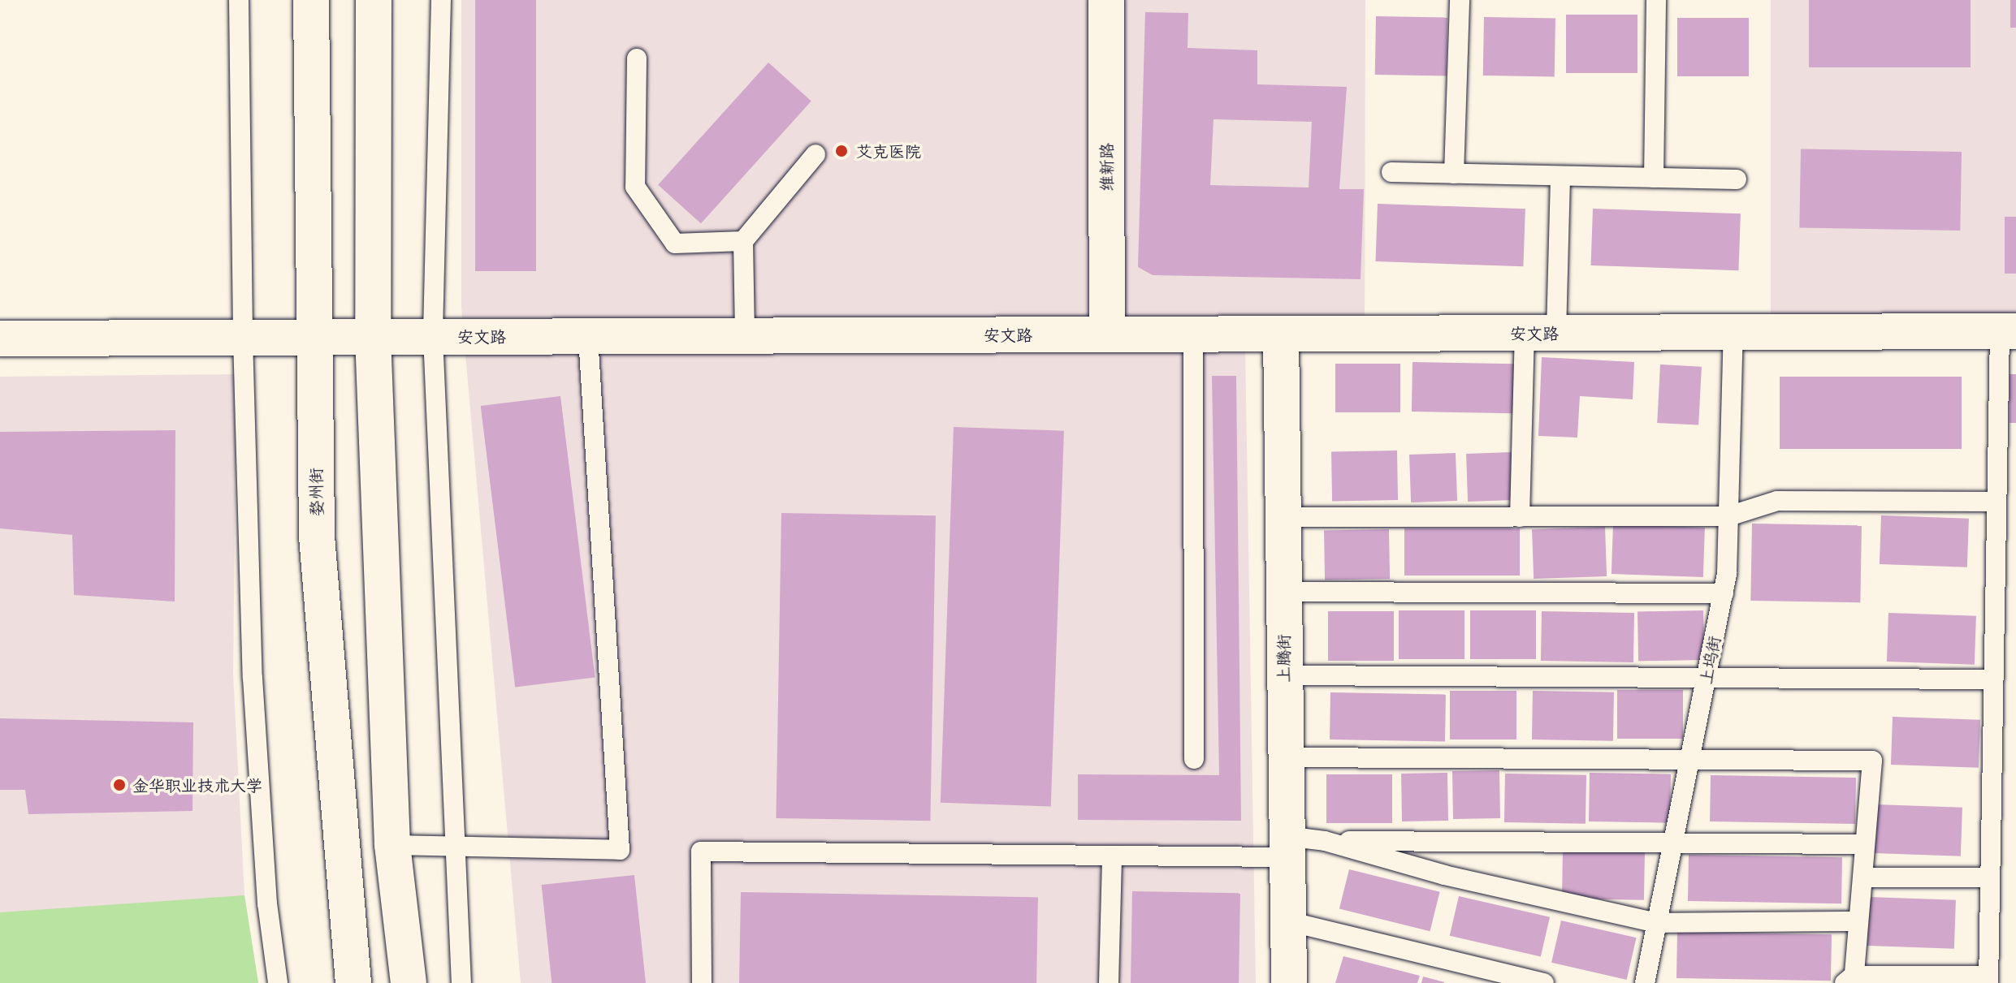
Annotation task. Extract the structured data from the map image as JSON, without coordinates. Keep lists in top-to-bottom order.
{
  "streets": {
    "street": [
      "维新路",
      "安文路",
      "婺州街",
      "上腾街"
    ],
    "lane": ["上坞街"]
  },
  "crossings": [
    ["维新路", "安文路"],
    ["安文路", "婺州街"],
    ["安文路", "上腾街"],
    ["安文路", "上坞街"]
  ],
  "places": ["艾克医院", "金华职业技术大学"]
}
